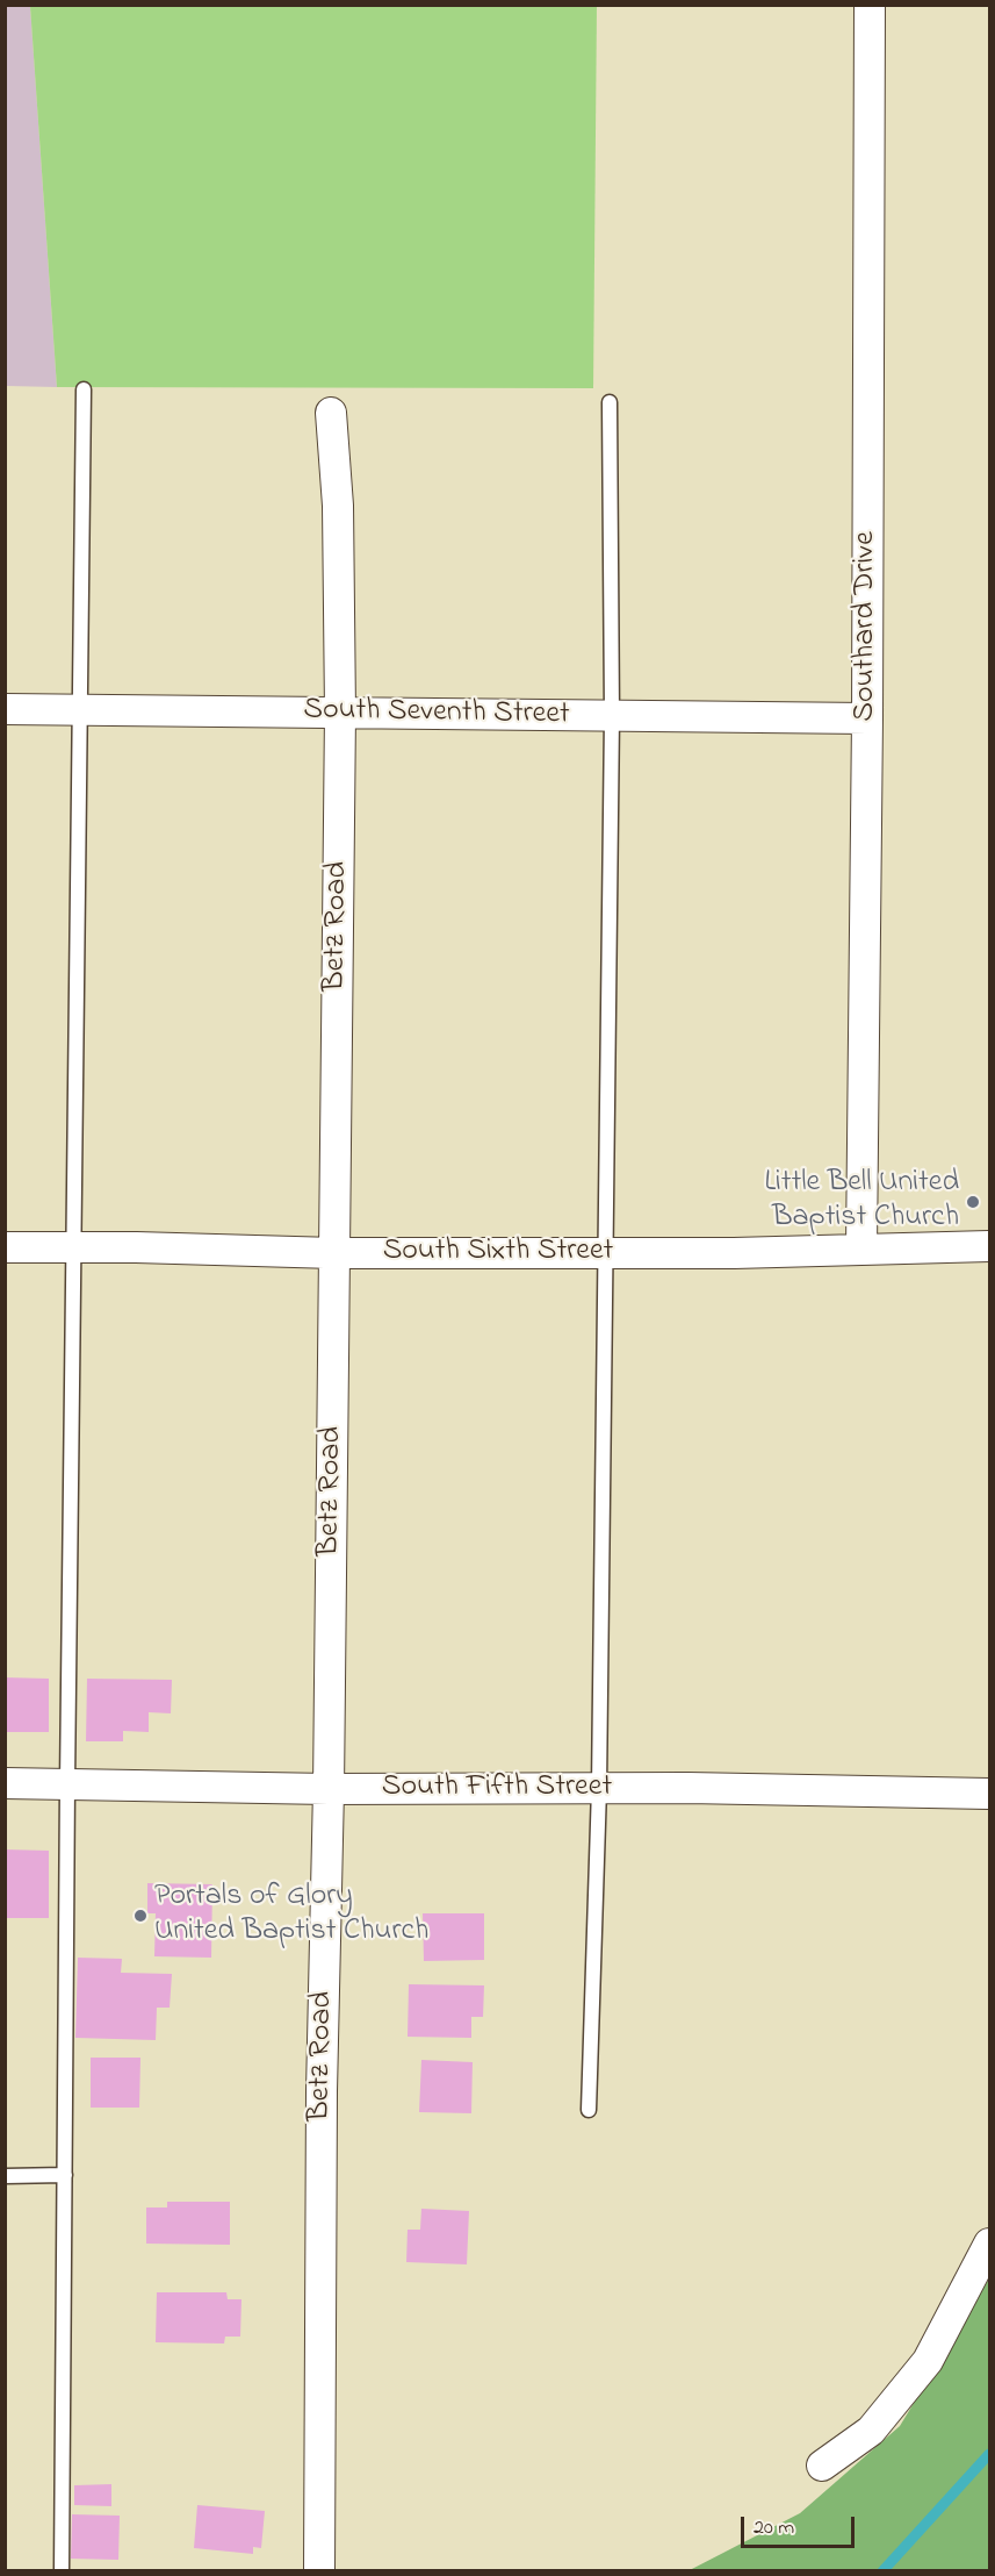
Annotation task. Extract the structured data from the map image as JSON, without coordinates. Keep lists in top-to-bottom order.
{
  "streets": {
    "street": [
      "Southard Drive",
      "South Seventh Street",
      "Betz Road",
      "South Sixth Street",
      "South Fifth Street"
    ]
  },
  "crossings": [
    ["Southard Drive", "South Seventh Street"],
    ["Southard Drive", "South Sixth Street"],
    ["South Seventh Street", "Betz Road"],
    ["Betz Road", "South Sixth Street"],
    ["Betz Road", "South Fifth Street"]
  ],
  "places": ["Little Bell United Baptist Church", "Portals of Glory United Baptist Church"],
  "scale_bar": "20 m"
}
